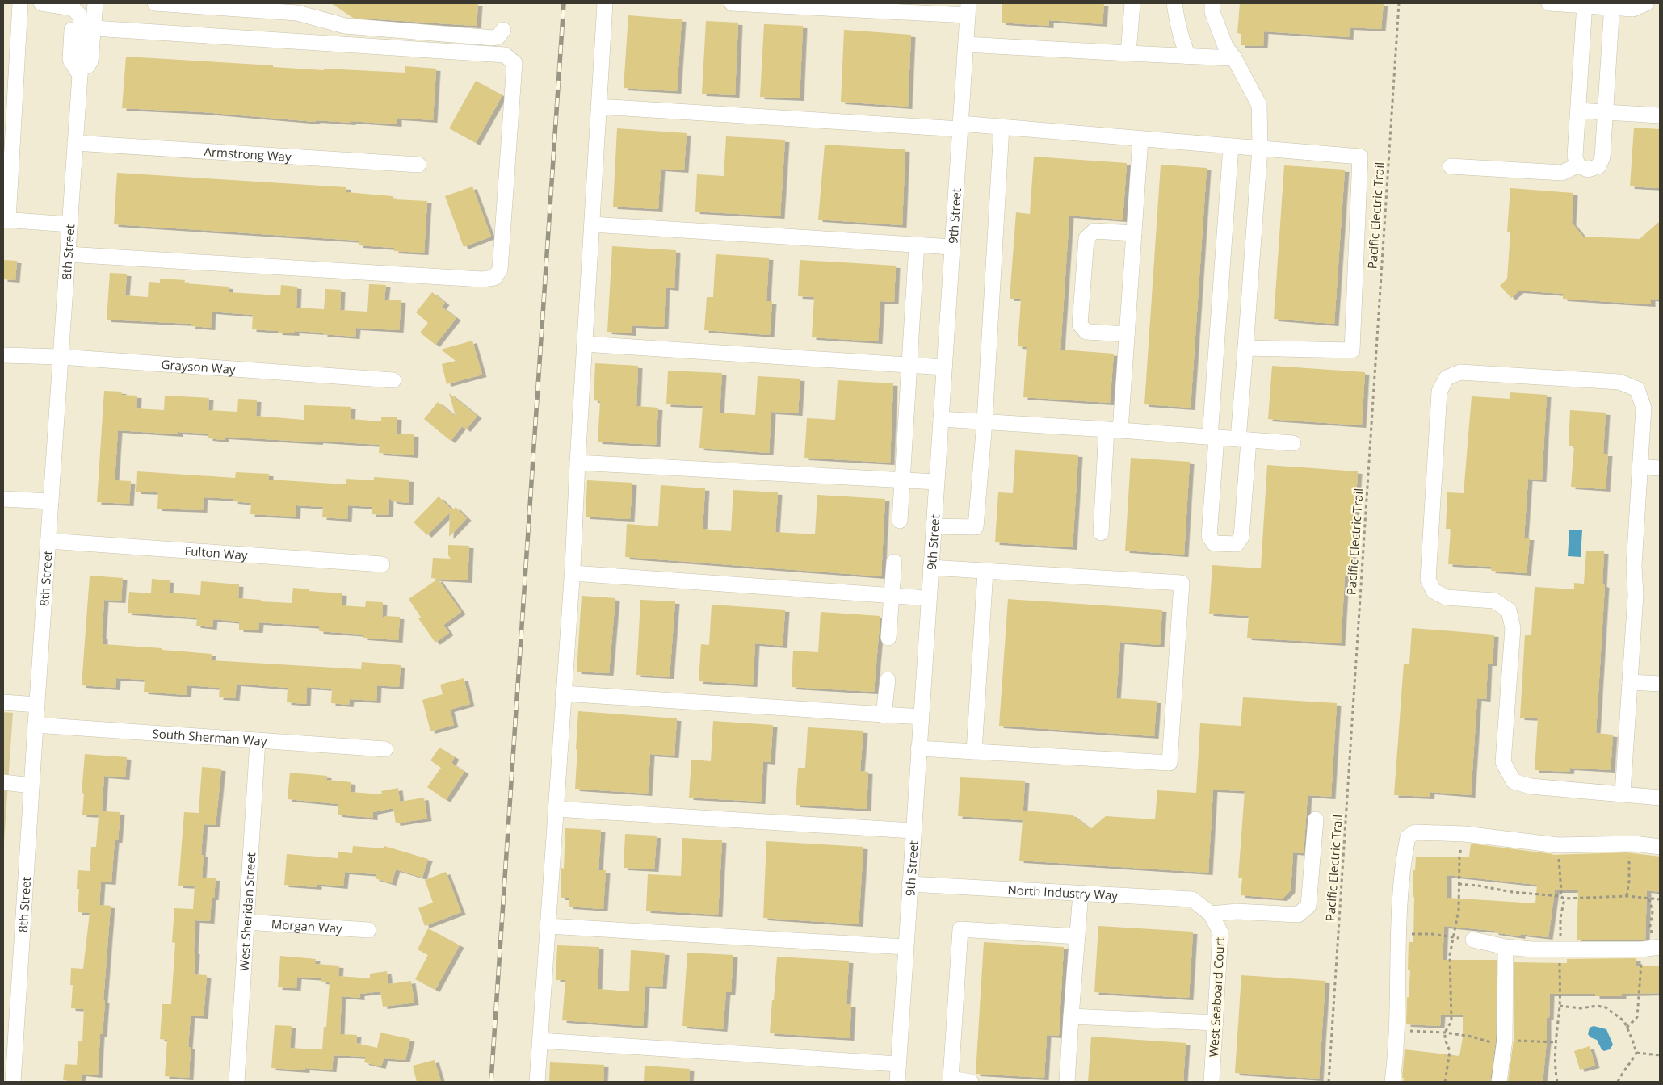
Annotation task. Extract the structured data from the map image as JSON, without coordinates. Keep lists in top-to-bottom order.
{
  "streets": {
    "street": [
      "Armstrong Way",
      "9th Street",
      "8th Street",
      "Grayson Way",
      "Fulton Way",
      "South Sherman Way",
      "North Industry Way",
      "West Sheridan Street",
      "Morgan Way",
      "West Seaboard Court"
    ],
    "path": ["Pacific Electric Trail"]
  },
  "crossings": [
    ["Armstrong Way", "8th Street"],
    ["9th Street", "North Industry Way"],
    ["8th Street", "Grayson Way"],
    ["8th Street", "Fulton Way"],
    ["8th Street", "South Sherman Way"],
    ["South Sherman Way", "West Sheridan Street"],
    ["North Industry Way", "West Seaboard Court"],
    ["West Sheridan Street", "Morgan Way"]
  ]
}
